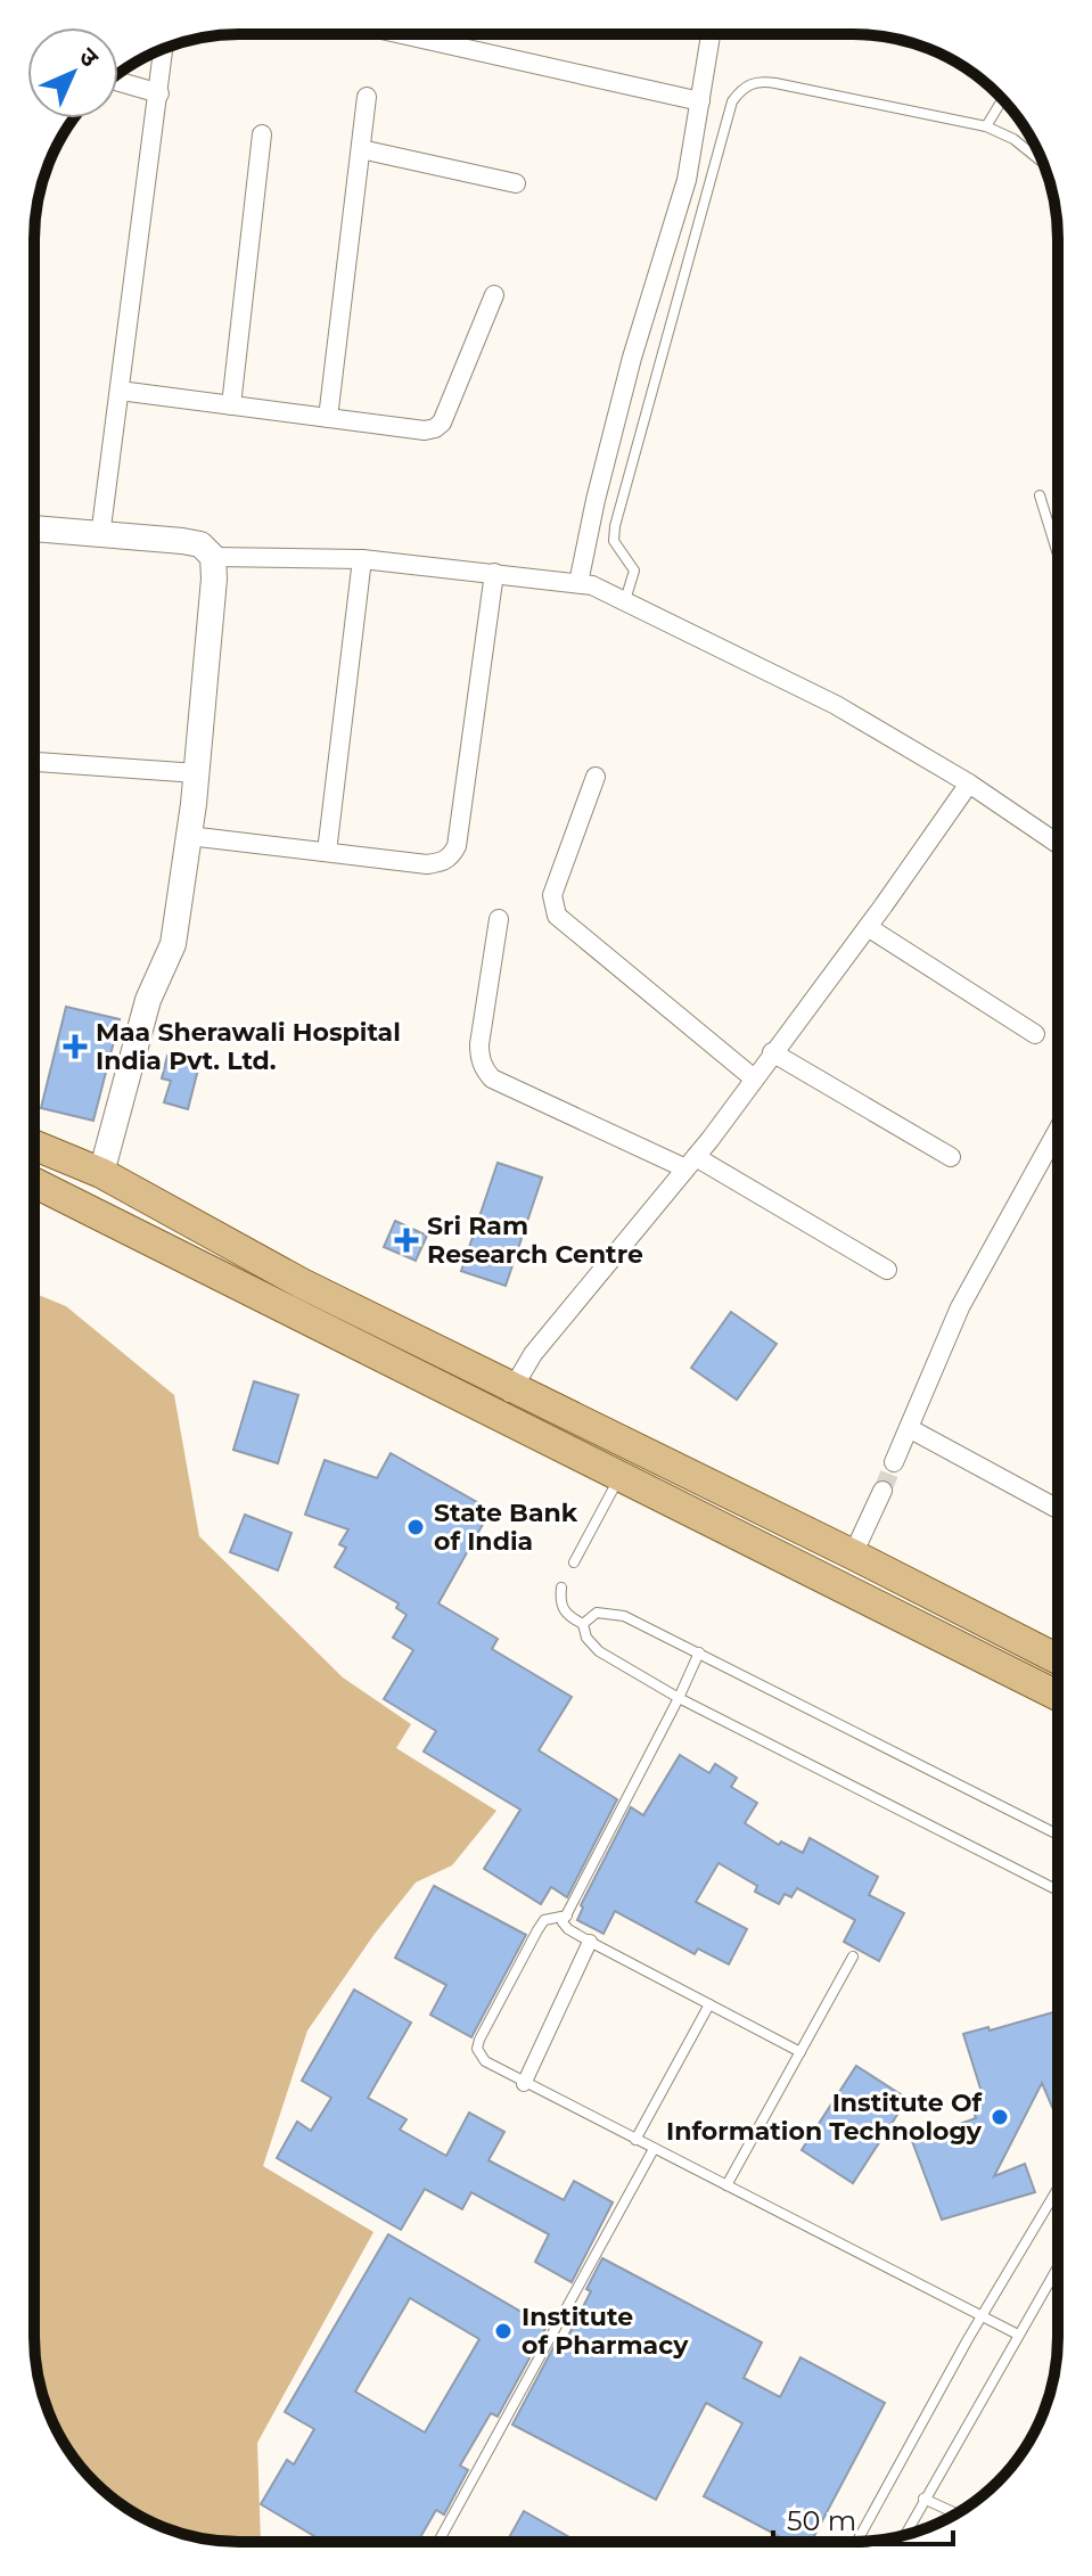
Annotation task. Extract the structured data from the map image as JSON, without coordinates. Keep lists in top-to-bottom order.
{
  "places": {
    "health": ["Maa Sherawali Hospital India Pvt. Ltd.", "Sri Ram Research Centre"],
    "other": ["State Bank of India", "Institute Of Information Technology", "Institute of Pharmacy"]
  },
  "scale_bar": "50 m",
  "north": "top right"
}
